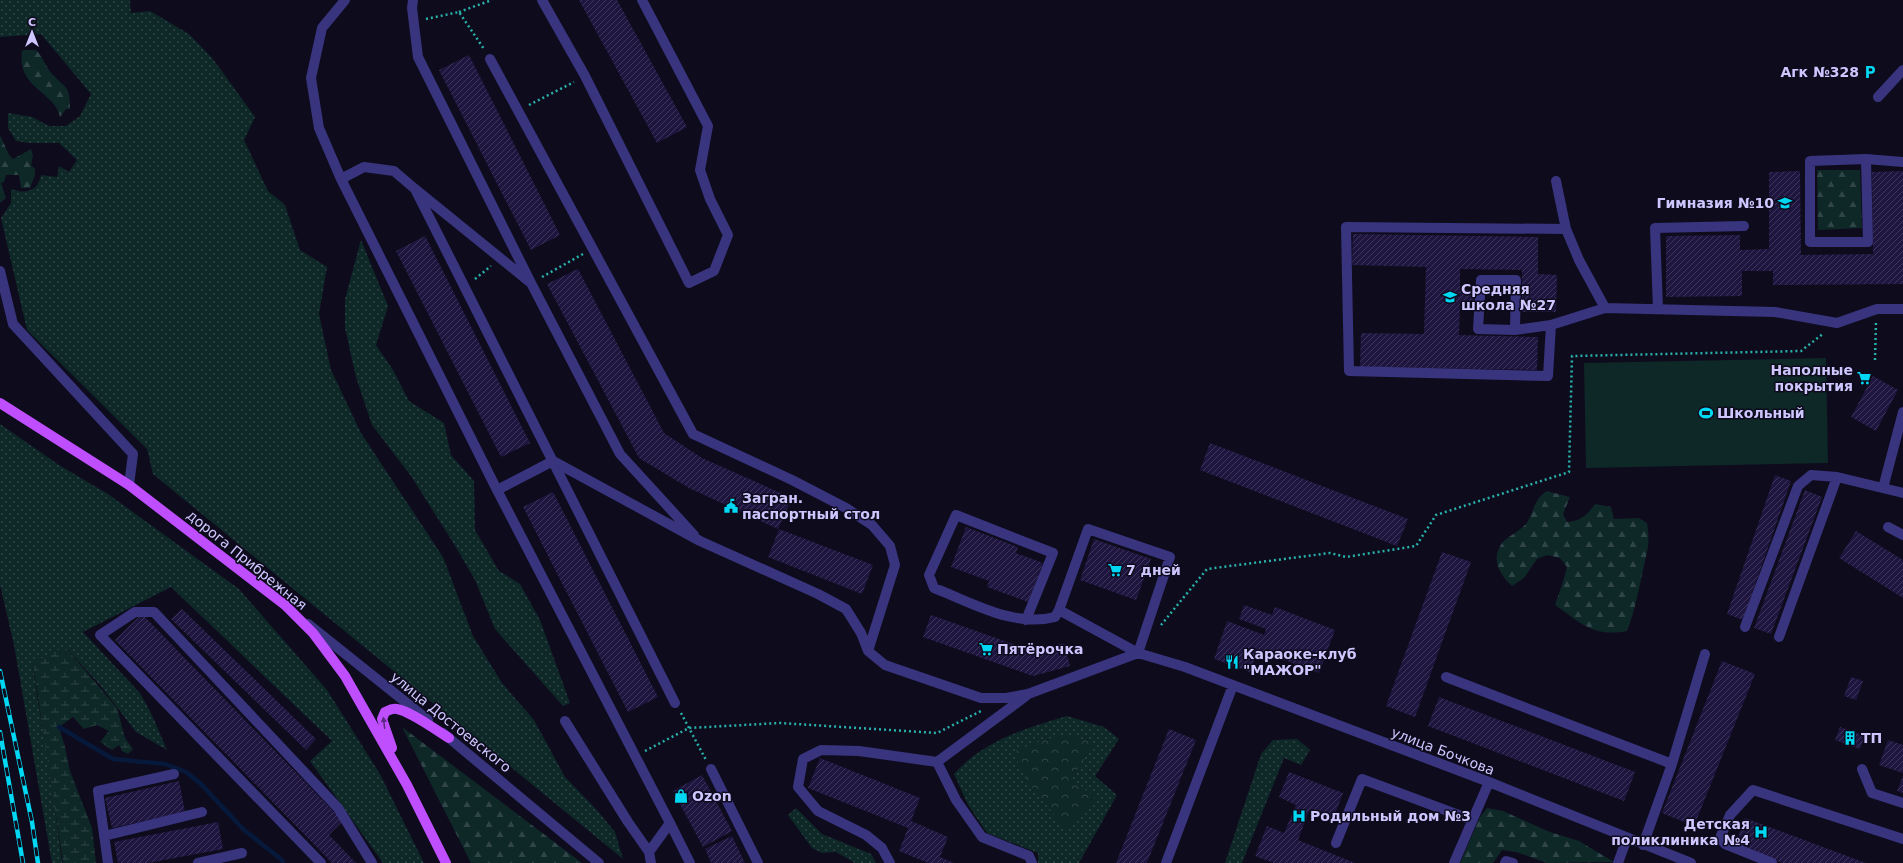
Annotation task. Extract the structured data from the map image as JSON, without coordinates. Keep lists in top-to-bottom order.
{
  "streets": {
    "main road": ["дорога Прибрежная"],
    "street": ["улица Достоевского", "улица Бочкова"]
  },
  "crossings": [
    ["дорога Прибрежная", "улица Достоевского"]
  ],
  "places": {
    "parking": ["Агк №328"],
    "school or university": ["Гимназия №10", "Средняя школа №27"],
    "supermarket": ["Наполные покрытия", "7 дней", "Пятёрочка"],
    "sports": ["Школьный"],
    "public building": ["Загран. паспортный стол"],
    "restaurant": ["Караоке-клуб \"МАЖОР\""],
    "building": ["ТП"],
    "shop": ["Ozon"],
    "hospital": ["Родильный дом №3", "Детская поликлиника №4"]
  },
  "north": "top"
}
